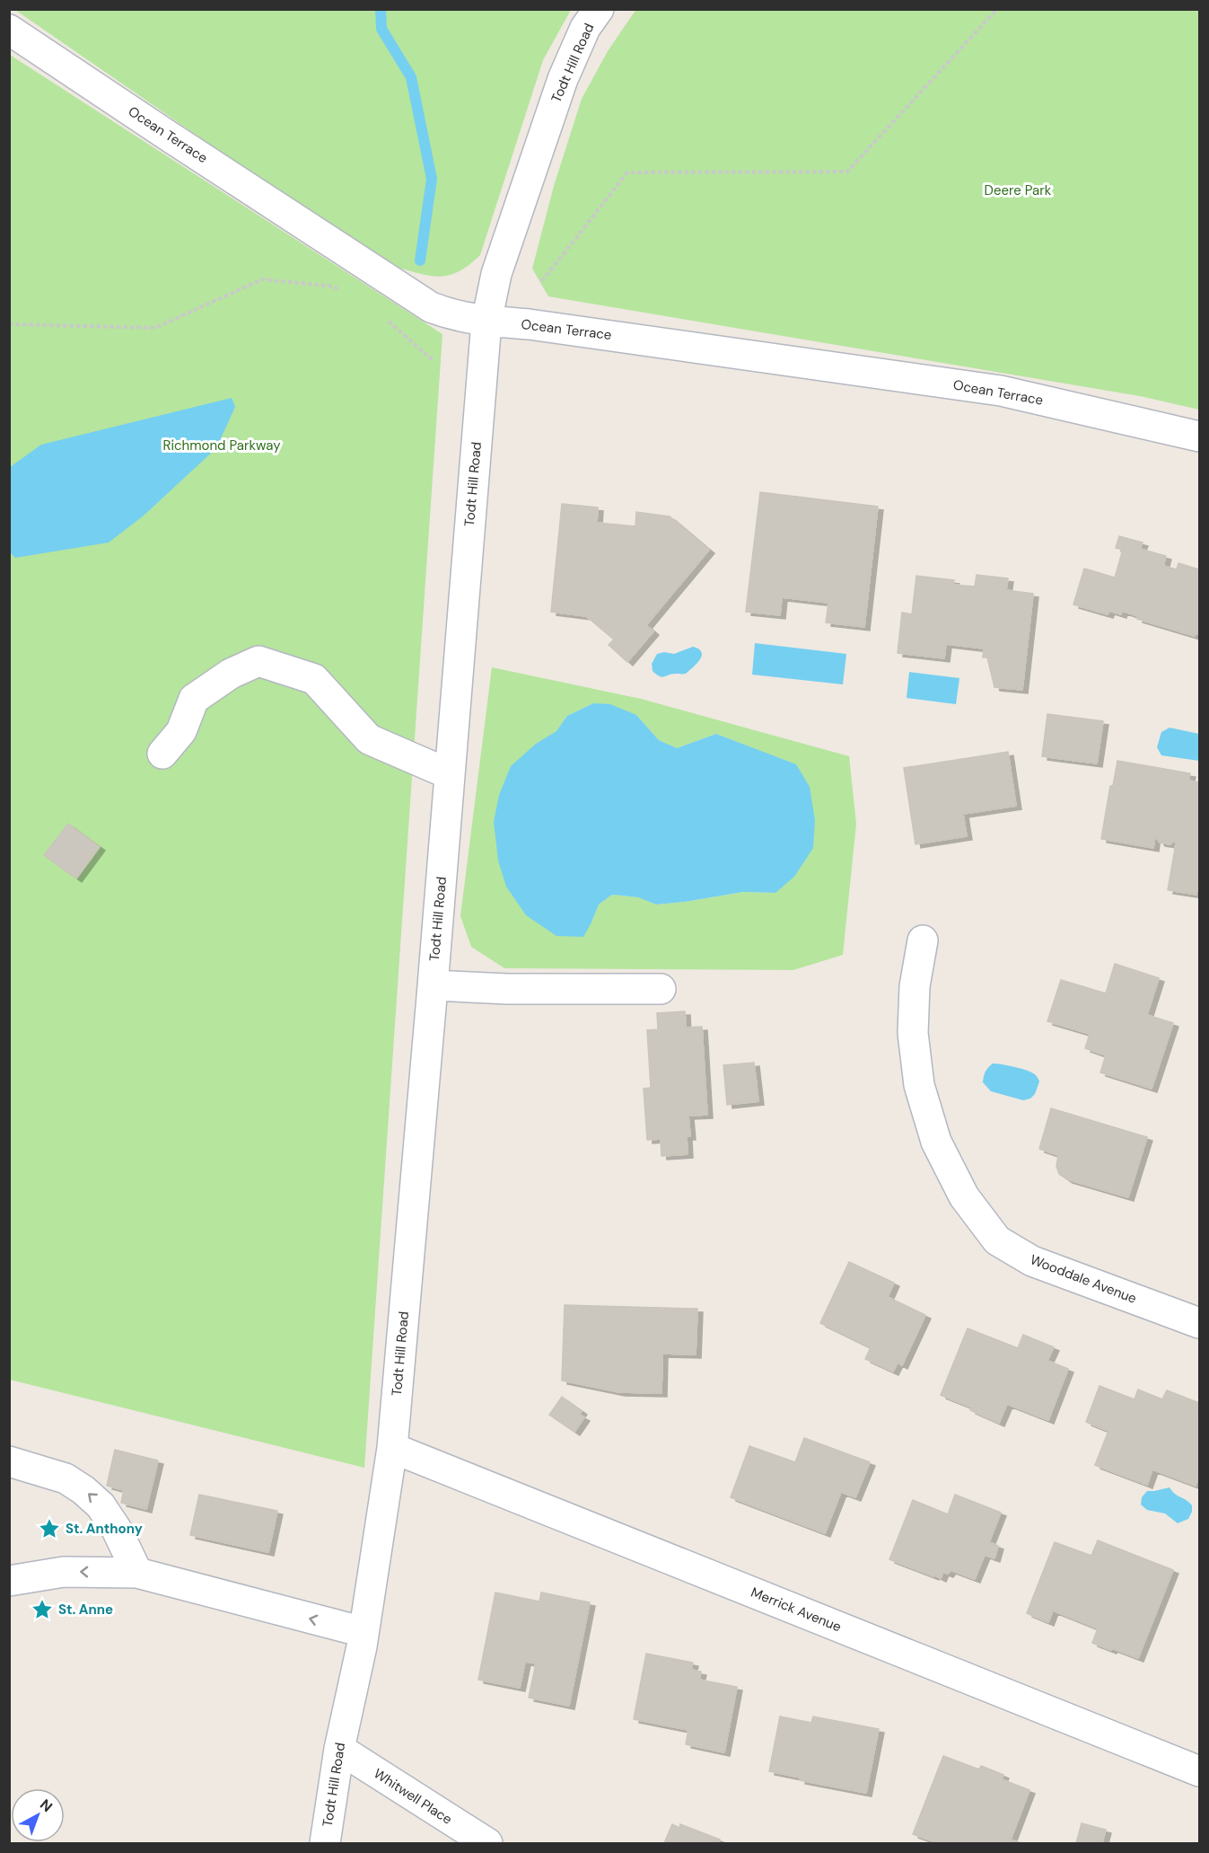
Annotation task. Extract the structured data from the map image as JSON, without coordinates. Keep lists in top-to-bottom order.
{
  "streets": {
    "street": [
      "Todt Hill Road",
      "Ocean Terrace",
      "Wooddale Avenue",
      "Merrick Avenue",
      "Whitwell Place"
    ]
  },
  "crossings": [
    ["Todt Hill Road", "Ocean Terrace"],
    ["Todt Hill Road", "Merrick Avenue"],
    ["Todt Hill Road", "Whitwell Place"]
  ],
  "parks": ["Deere Park", "Richmond Parkway"],
  "places": {
    "place": ["St. Anthony", "St. Anne"]
  },
  "north": "top right"
}
